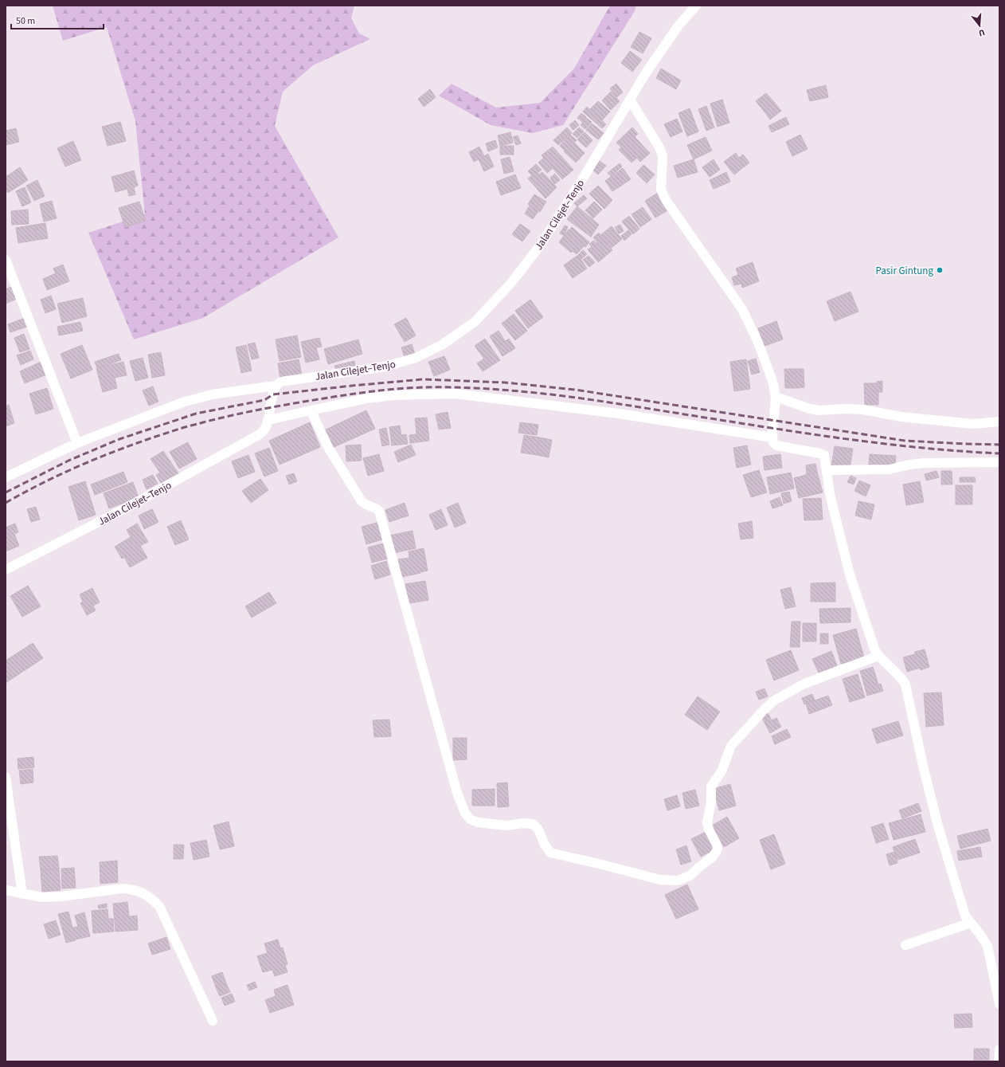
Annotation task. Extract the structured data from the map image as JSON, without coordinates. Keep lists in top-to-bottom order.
{
  "streets": {
    "street": ["Jalan Cilejet–Tenjo"]
  },
  "places": ["Pasir Gintung"],
  "scale_bar": "50 m",
  "north": "bottom"
}
